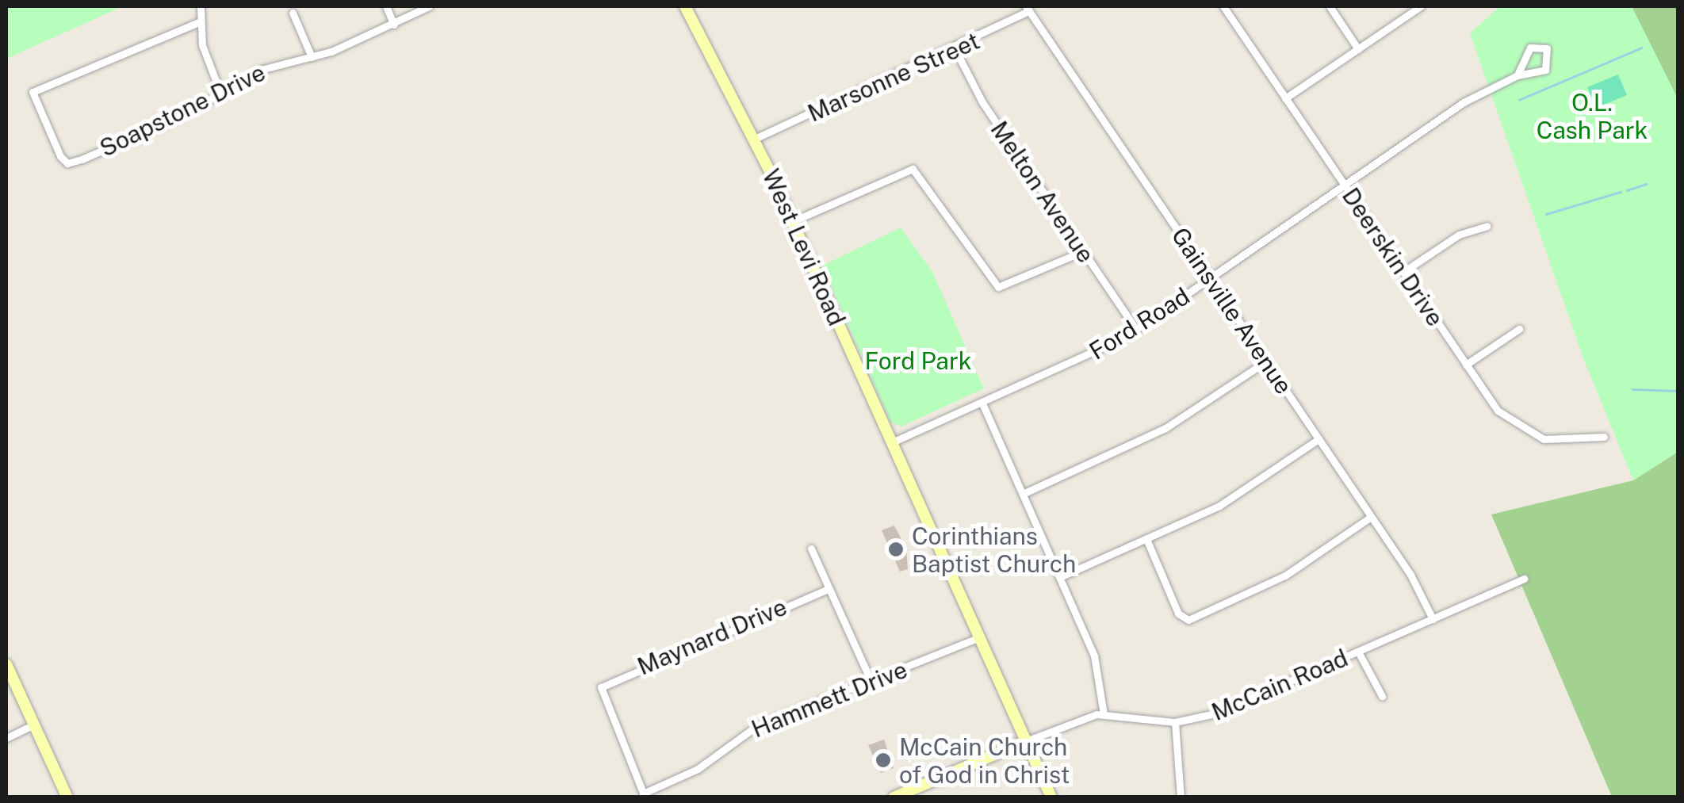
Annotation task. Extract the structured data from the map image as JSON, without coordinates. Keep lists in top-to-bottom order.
{
  "streets": {
    "street": [
      "Marsonne Street",
      "Soapstone Drive",
      "Melton Avenue",
      "West Levi Road",
      "Deerskin Drive",
      "Gainsville Avenue",
      "Ford Road",
      "Maynard Drive",
      "McCain Road",
      "Hammett Drive"
    ]
  },
  "crossings": [
    ["Marsonne Street", "Melton Avenue"],
    ["Marsonne Street", "West Levi Road"],
    ["Marsonne Street", "Gainsville Avenue"],
    ["Melton Avenue", "Ford Road"],
    ["West Levi Road", "Ford Road"],
    ["West Levi Road", "McCain Road"],
    ["West Levi Road", "Hammett Drive"],
    ["Deerskin Drive", "Ford Road"],
    ["Gainsville Avenue", "Ford Road"],
    ["Gainsville Avenue", "McCain Road"],
    ["Maynard Drive", "Hammett Drive"]
  ],
  "parks": ["O.L. Cash Park", "Ford Park"],
  "places": ["Corinthians Baptist Church", "McCain Church of God in Christ"]
}
